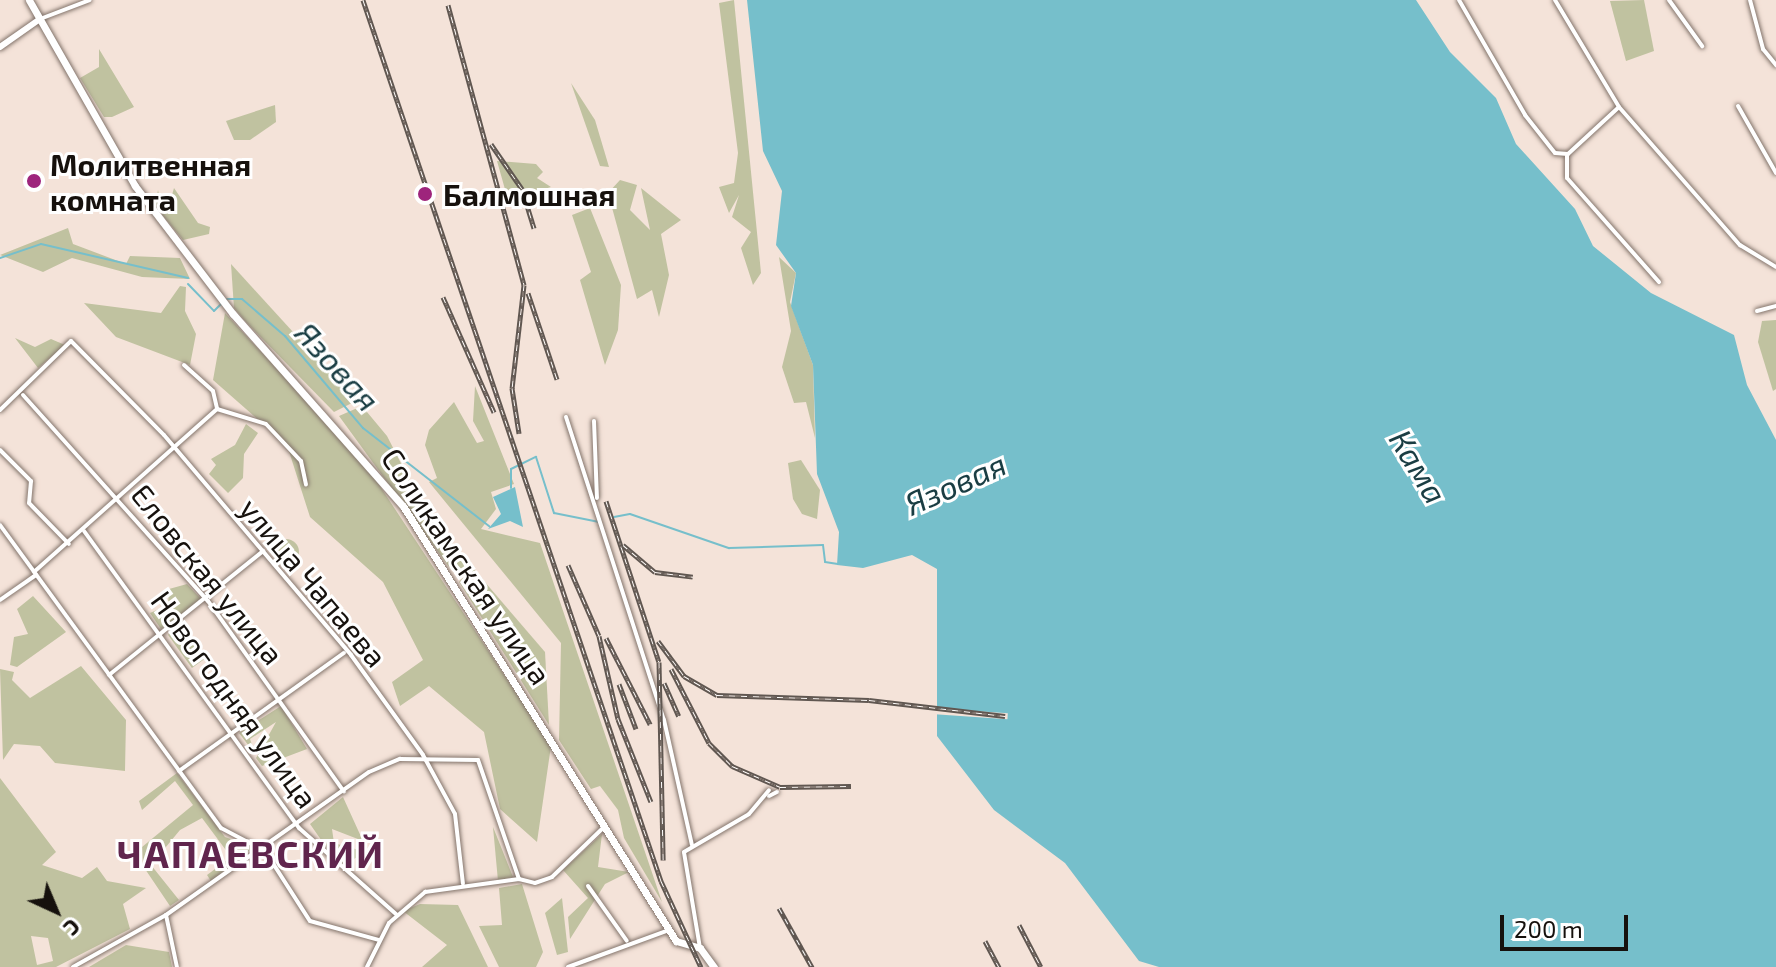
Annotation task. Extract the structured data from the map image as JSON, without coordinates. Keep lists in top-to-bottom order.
{
  "streets": {
    "main road": ["Соликамская улица"],
    "street": ["Еловская улица", "улица Чапаева", "Новогодняя улица"]
  },
  "crossings": [
    ["Еловская улица", "улица Чапаева"]
  ],
  "districts": ["ЧАПАЕВСКИЙ"],
  "water": ["Язовая", "Кама"],
  "places": ["Молитвенная комната", "Балмошная"],
  "scale_bar": "200 m",
  "north": "bottom right"
}
